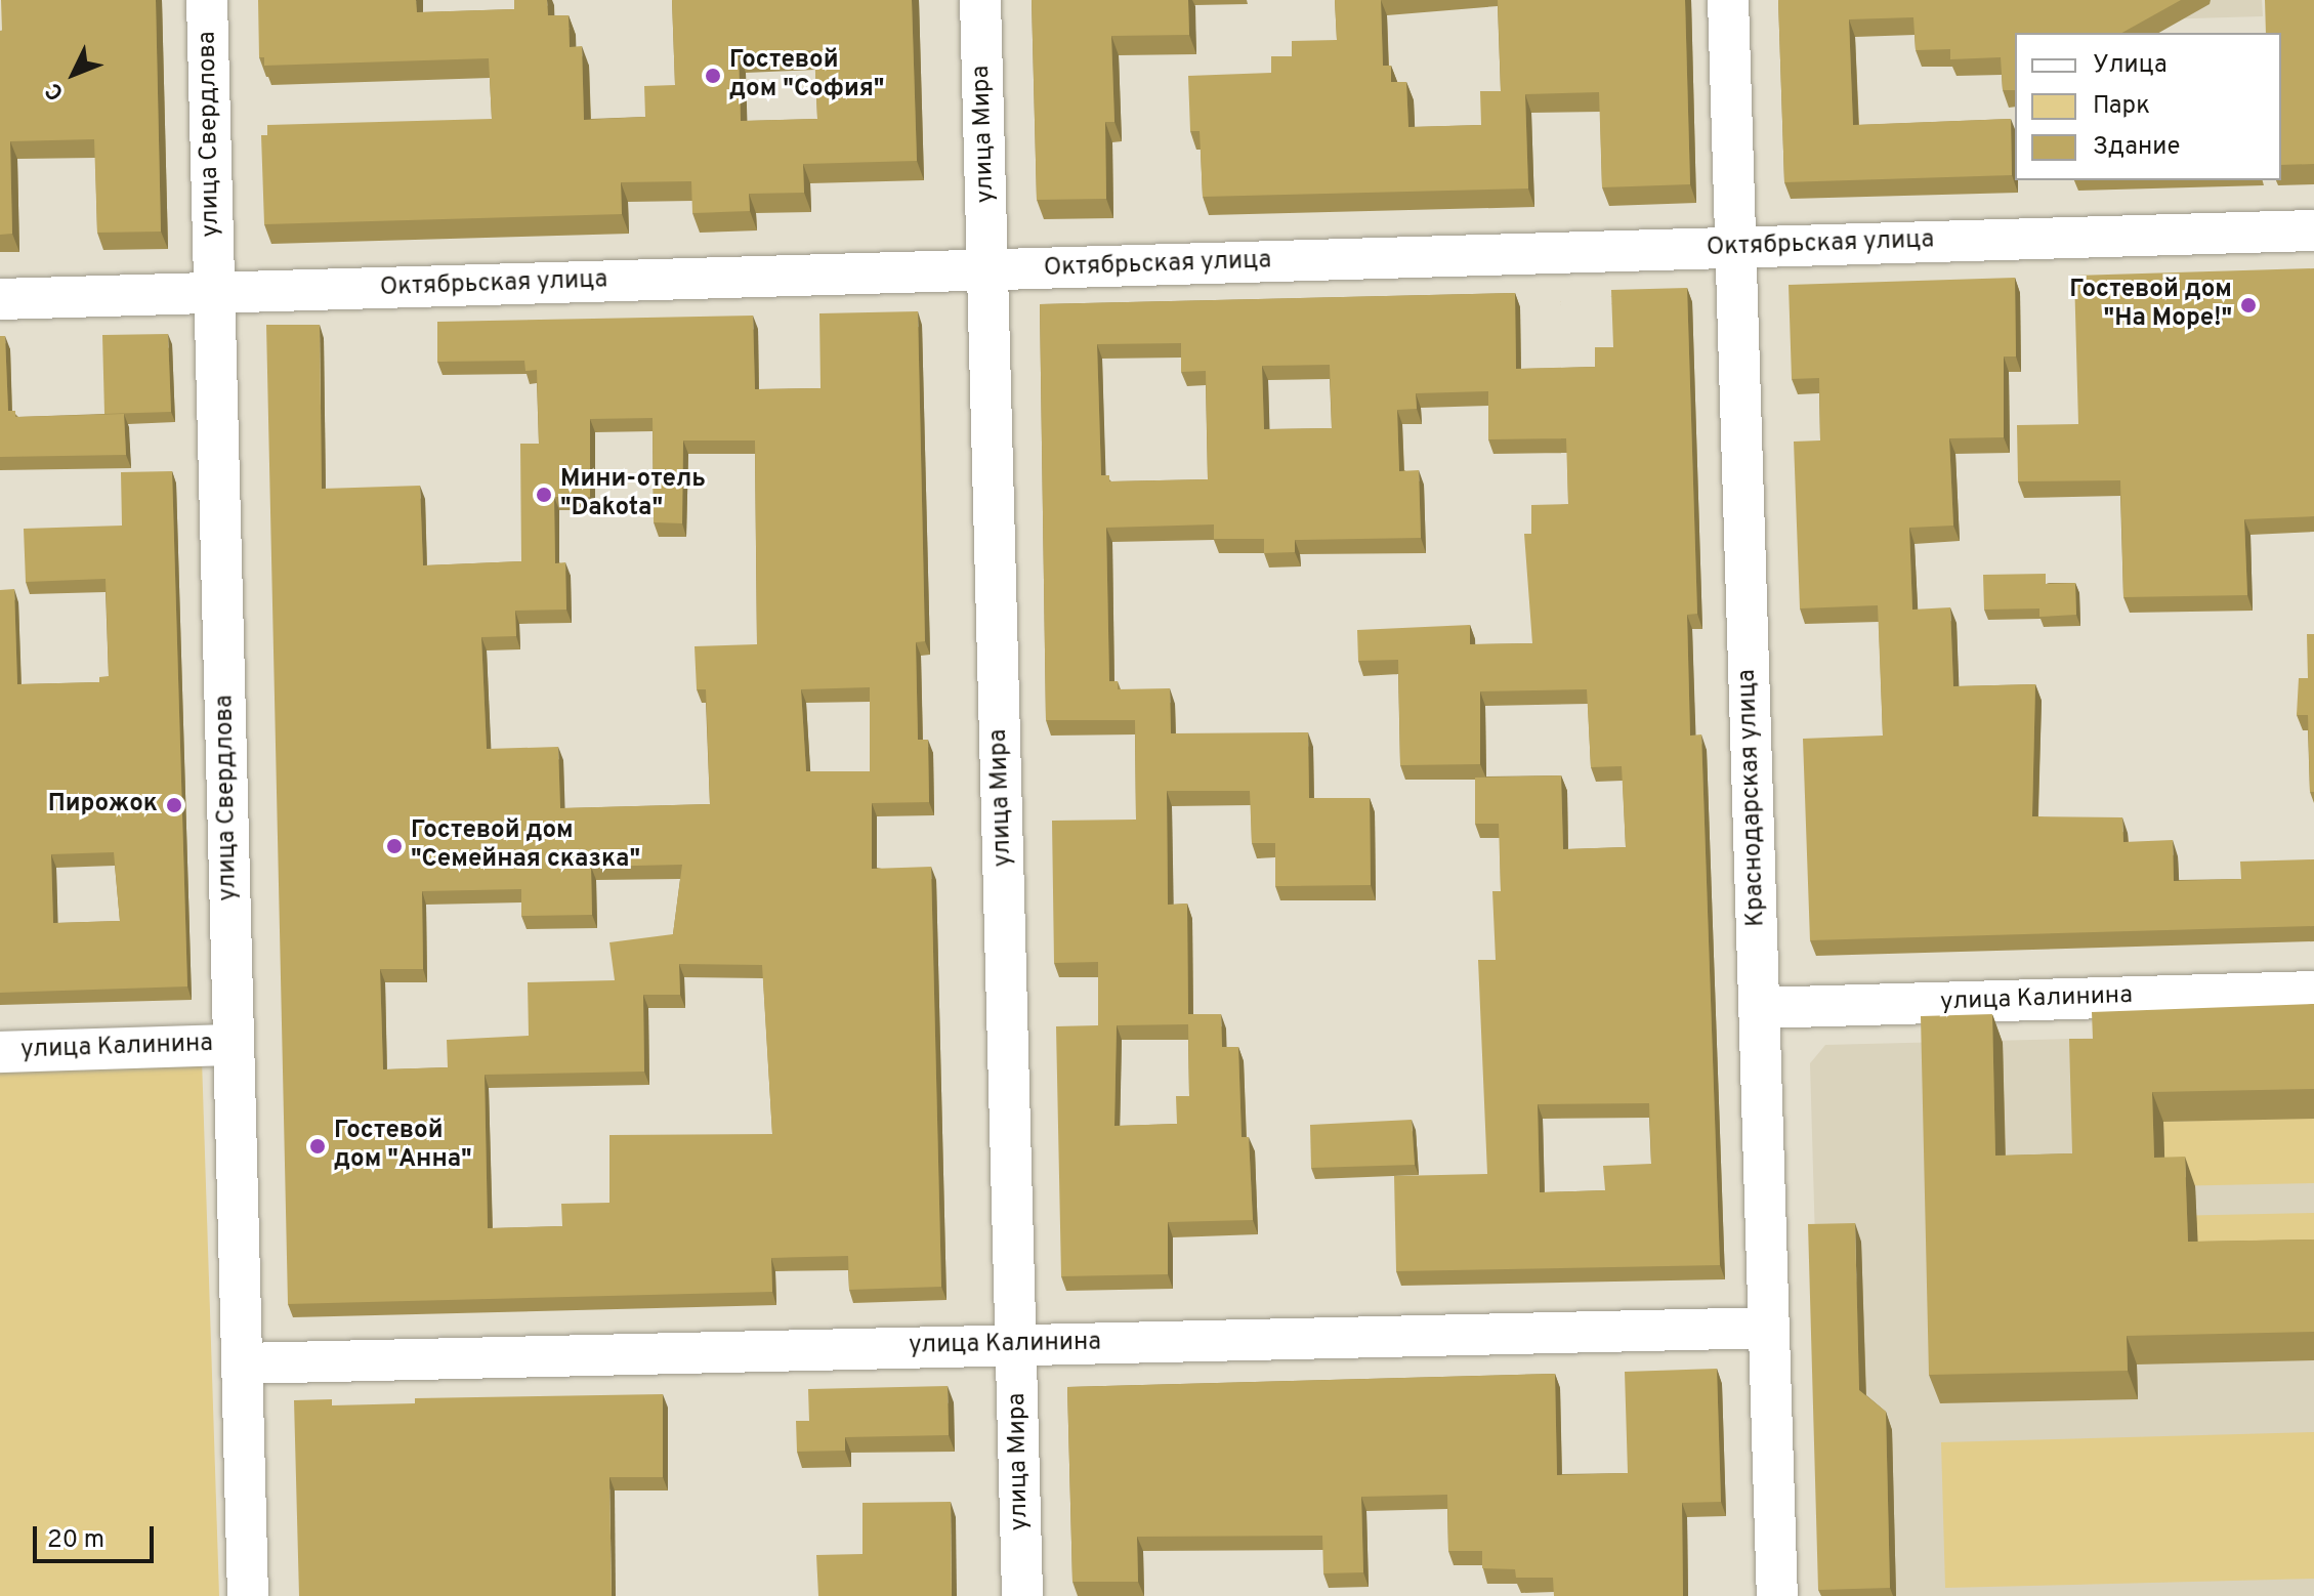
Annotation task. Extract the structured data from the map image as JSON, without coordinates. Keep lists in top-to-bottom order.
{
  "streets": {
    "street": [
      "улица Свердлова",
      "улица Мира",
      "Октябрьская улица",
      "Краснодарская улица",
      "улица Калинина"
    ]
  },
  "crossings": [
    ["улица Свердлова", "Октябрьская улица"],
    ["улица Свердлова", "улица Калинина"],
    ["улица Мира", "Октябрьская улица"],
    ["улица Мира", "улица Калинина"],
    ["Октябрьская улица", "Краснодарская улица"],
    ["Краснодарская улица", "улица Калинина"]
  ],
  "places": [
    "Гостевой дом \"София\"",
    "Гостевой дом \"На Море!\"",
    "Мини-отель \"Dakota\"",
    "Пирожок",
    "Гостевой дом \"Семейная сказка\"",
    "Гостевой дом \"Анна\""
  ],
  "legend": ["Улица", "Парк", "Здание"],
  "scale_bar": "20 m",
  "north": "bottom left"
}
